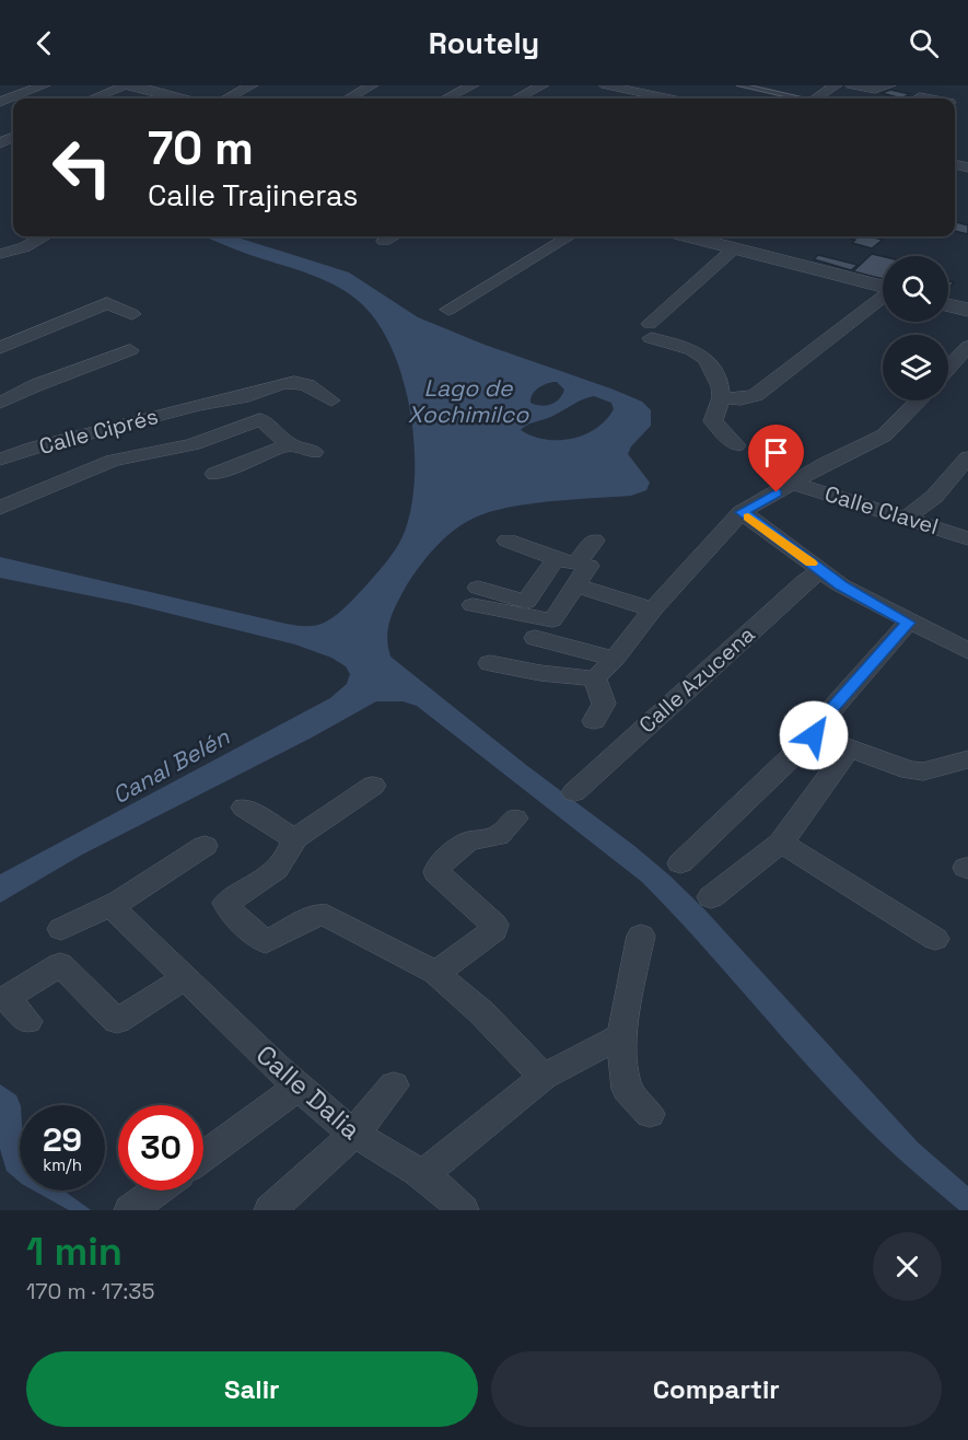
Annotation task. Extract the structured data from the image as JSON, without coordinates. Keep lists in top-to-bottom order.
{
  "streets": {
    "street": [
      "Calle Ciprés",
      "Calle Clavel",
      "Calle Azucena",
      "Calle Dalia"
    ]
  },
  "water": ["Lago de Xochimilco", "Canal Belén"],
  "page": {
    "header": "Routely",
    "turn": ["70 m", "Calle Trajineras"],
    "speed": "29 km/h",
    "limit": "30",
    "heading": ["1 min", "170 m · 17:35"],
    "buttons": ["Salir", "Compartir"]
  }
}
